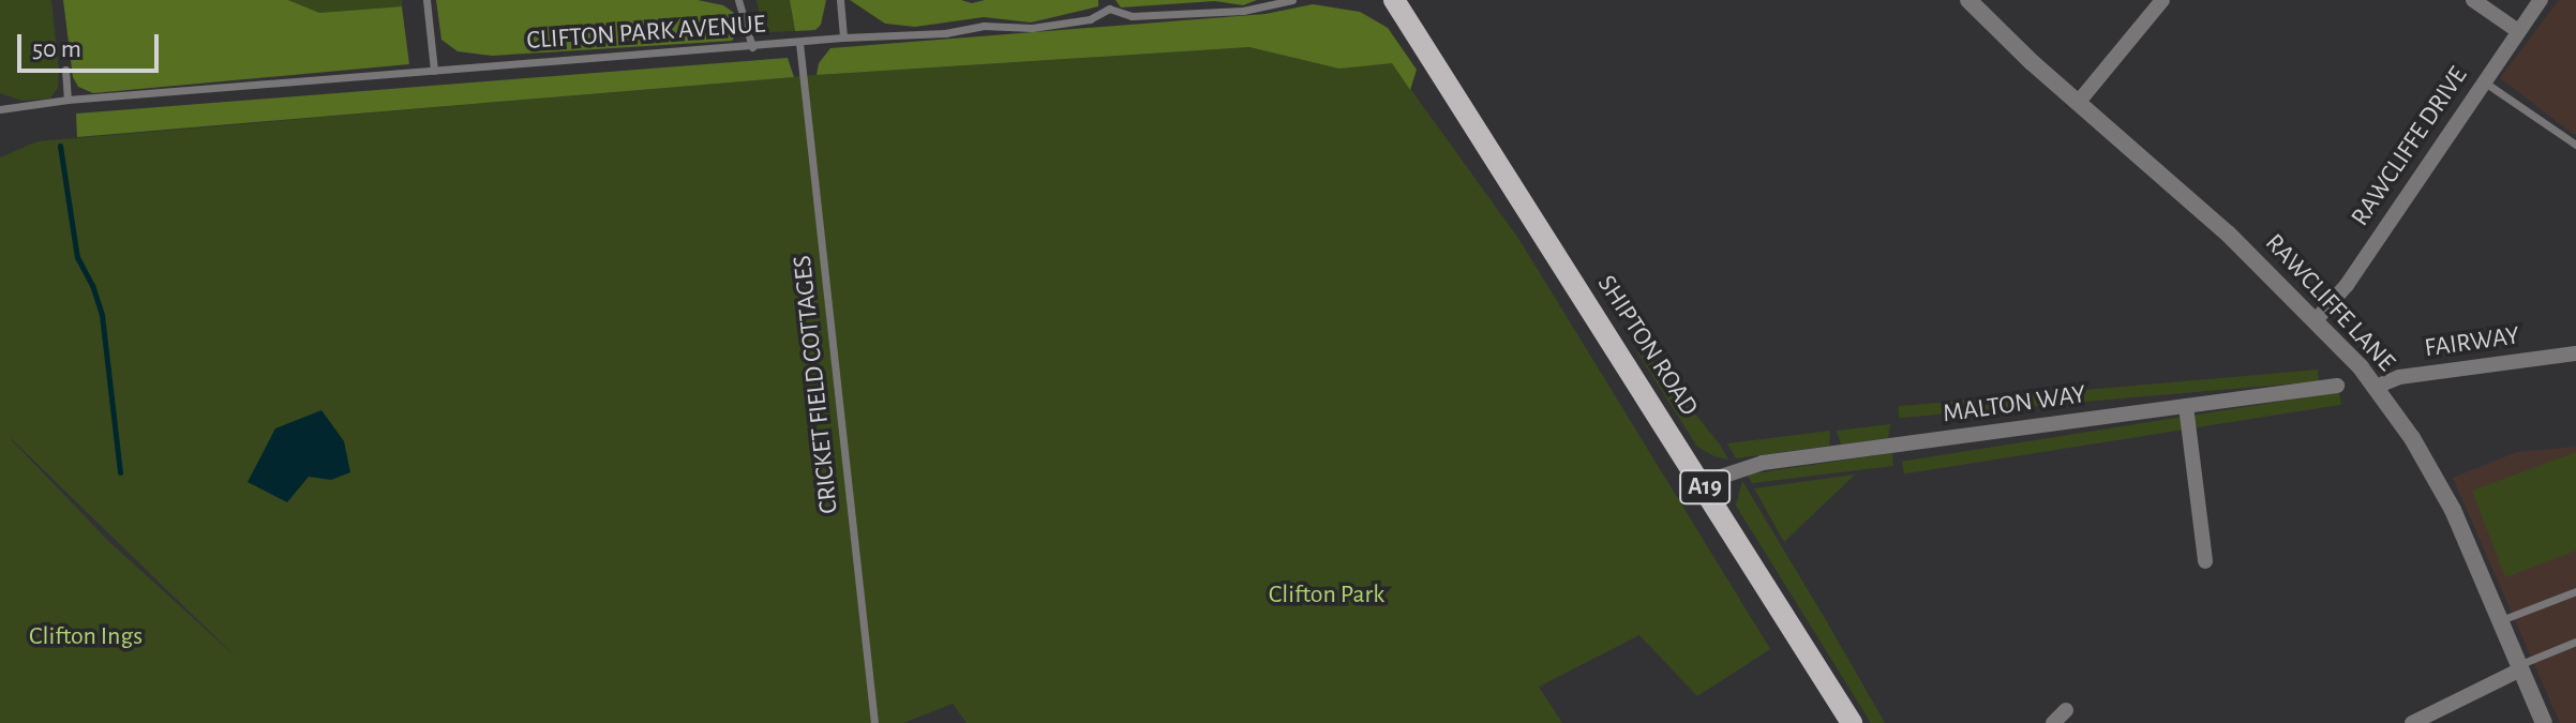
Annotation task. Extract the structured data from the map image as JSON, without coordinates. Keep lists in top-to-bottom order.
{
  "streets": {
    "main road": ["SHIPTON ROAD", "A19"],
    "street": [
      "RAWCLIFFE DRIVE",
      "RAWCLIFFE LANE",
      "FAIRWAY",
      "MALTON WAY"
    ],
    "lane": ["CLIFTON PARK AVENUE", "CRICKET FIELD COTTAGES"]
  },
  "crossings": [
    ["CLIFTON PARK AVENUE", "CRICKET FIELD COTTAGES"],
    ["RAWCLIFFE DRIVE", "RAWCLIFFE LANE"],
    ["RAWCLIFFE LANE", "FAIRWAY"],
    ["SHIPTON ROAD", "MALTON WAY"]
  ],
  "parks": ["Clifton Park", "Clifton Ings"],
  "scale_bar": "50 m"
}
